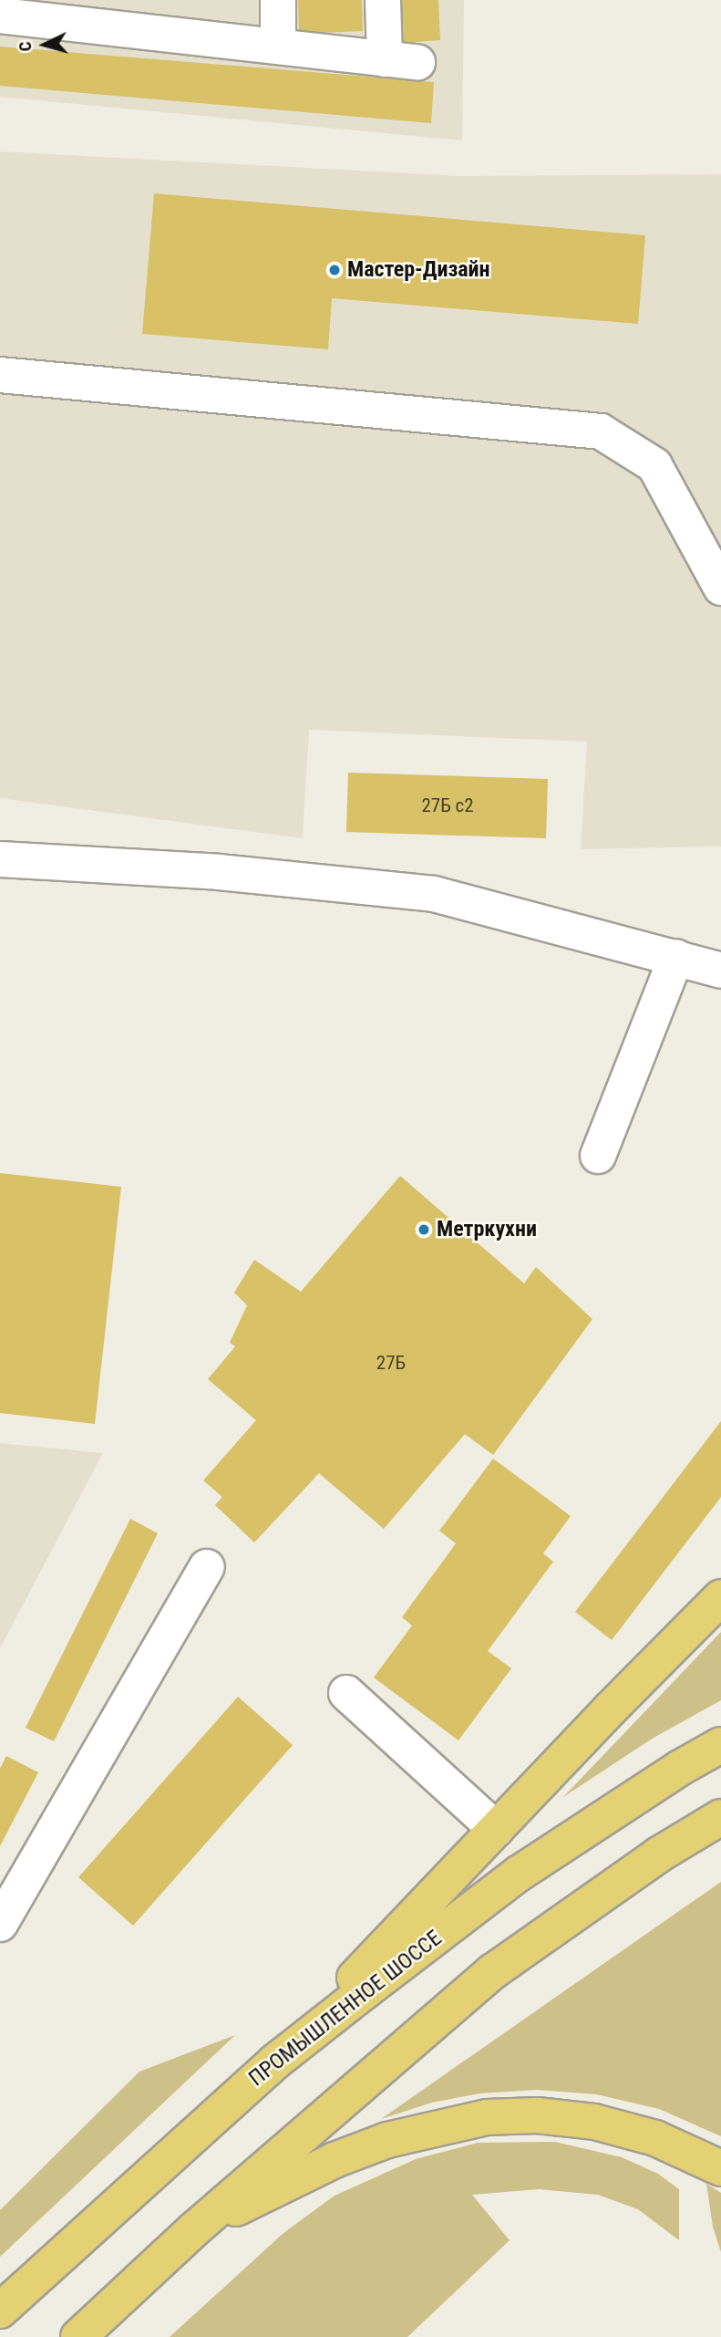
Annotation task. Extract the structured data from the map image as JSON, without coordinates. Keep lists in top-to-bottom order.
{
  "streets": {
    "main road": ["ПРОМЫШЛЕННОЕ ШОССЕ"]
  },
  "places": ["Мастер-Дизайн", "Метркухни"],
  "house_numbers": ["27Б с2", "27Б"],
  "north": "left"
}
